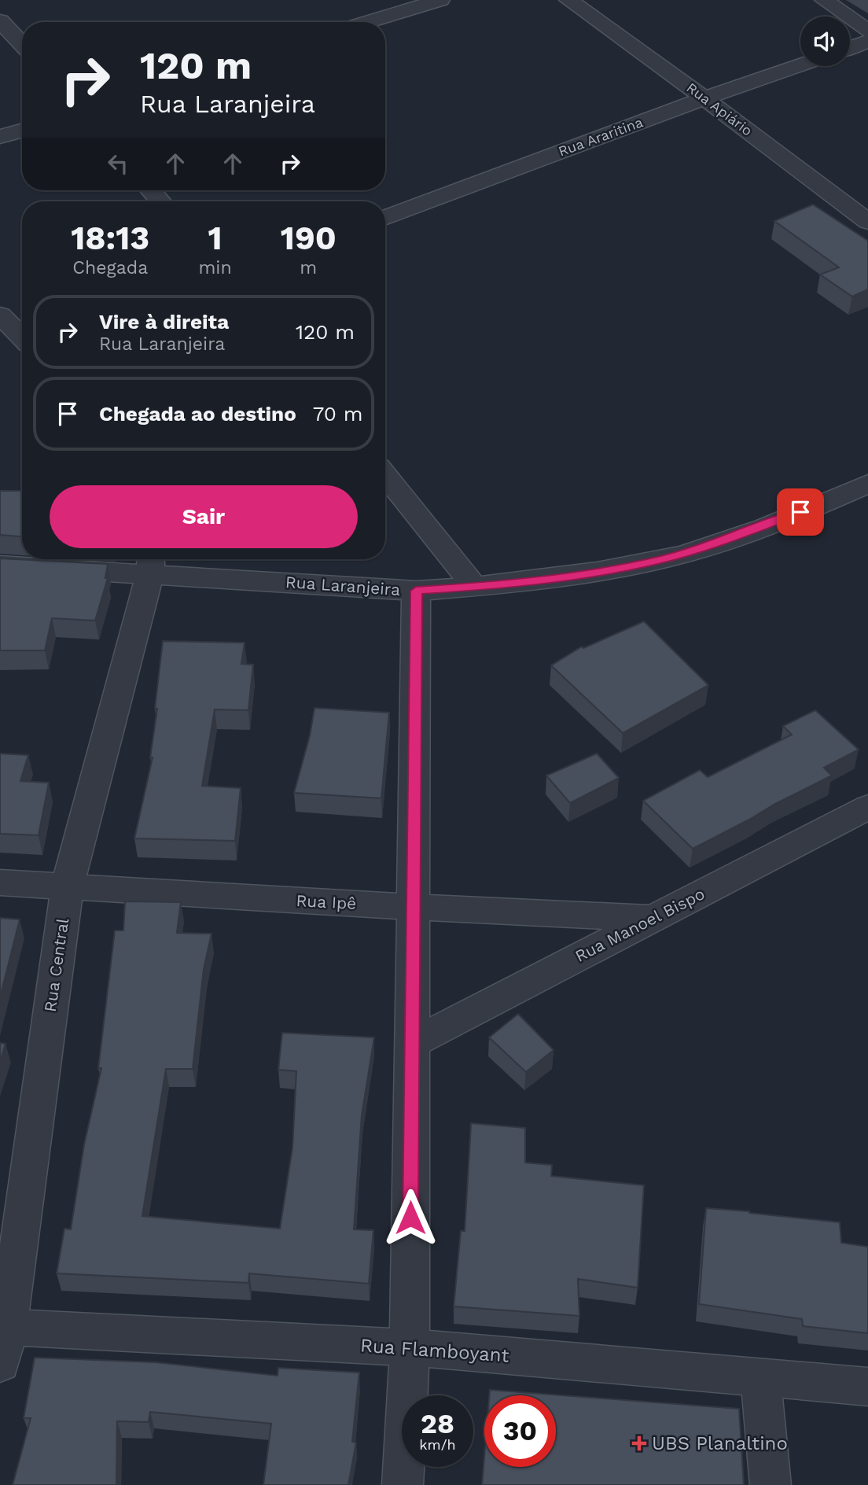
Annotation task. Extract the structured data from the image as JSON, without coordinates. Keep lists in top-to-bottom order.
{
  "streets": {
    "street": [
      "Rua Apiário",
      "Rua Araritina",
      "Rua Laranjeira",
      "Rua Ipê",
      "Rua Manoel Bispo",
      "Rua Central",
      "Rua Flamboyant"
    ]
  },
  "crossings": [
    ["Rua Apiário", "Rua Araritina"],
    ["Rua Laranjeira", "Rua Central"],
    ["Rua Ipê", "Rua Manoel Bispo"],
    ["Rua Ipê", "Rua Central"],
    ["Rua Central", "Rua Flamboyant"]
  ],
  "places": {
    "health": ["UBS Planaltino"]
  },
  "page": {
    "turn": ["120 m", "Rua Laranjeira"],
    "eta": [
      "18:13",
      "Chegada",
      "1",
      "min",
      "190",
      "m"
    ],
    "list": [
      {
        "name": "Vire à direita",
        "note": "Rua Laranjeira",
        "value": "120 m"
      },
      {
        "name": "Chegada ao destino",
        "value": "70 m"
      }
    ],
    "buttons": "Sair",
    "speed": "28 km/h",
    "limit": "30"
  }
}
